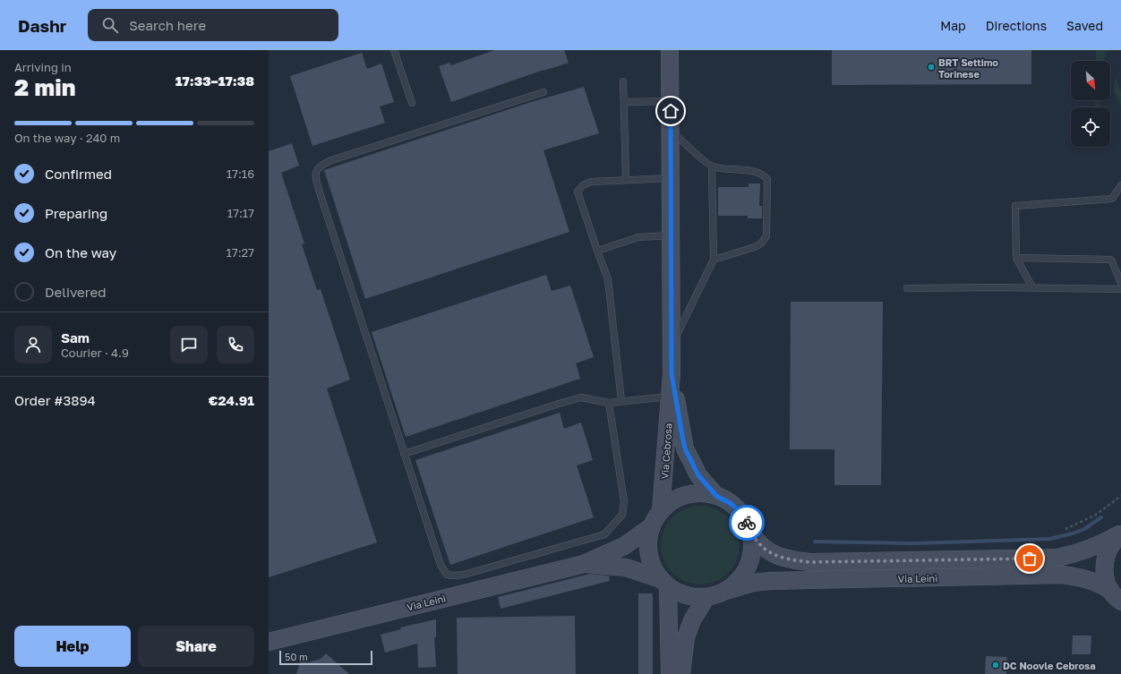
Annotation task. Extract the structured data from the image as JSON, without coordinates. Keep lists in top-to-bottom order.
{
  "streets": {
    "main road": ["Via Cebrosa", "Via Leinì"]
  },
  "crossings": [
    ["Via Cebrosa", "Via Leinì"]
  ],
  "places": ["BRT Settimo Torinese", "DC Noovle Cebrosa"],
  "scale_bar": "50 m",
  "north": "bottom right",
  "page": {
    "header": "Dashr",
    "search": "Search here",
    "nav": ["Map", "Directions", "Saved"],
    "heading": ["2 min", "Arriving in", "17:33–17:38"],
    "panel": [
      "Sam",
      "Courier · 4.9",
      "Order #3894",
      "€24.91"
    ],
    "bar": "On the way · 240 m",
    "list": [
      ["Confirmed", "17:16"],
      ["Preparing", "17:17"],
      ["On the way", "17:27"],
      "Delivered"
    ],
    "buttons": ["Help", "Share"],
    "scale": "50 m"
  }
}
